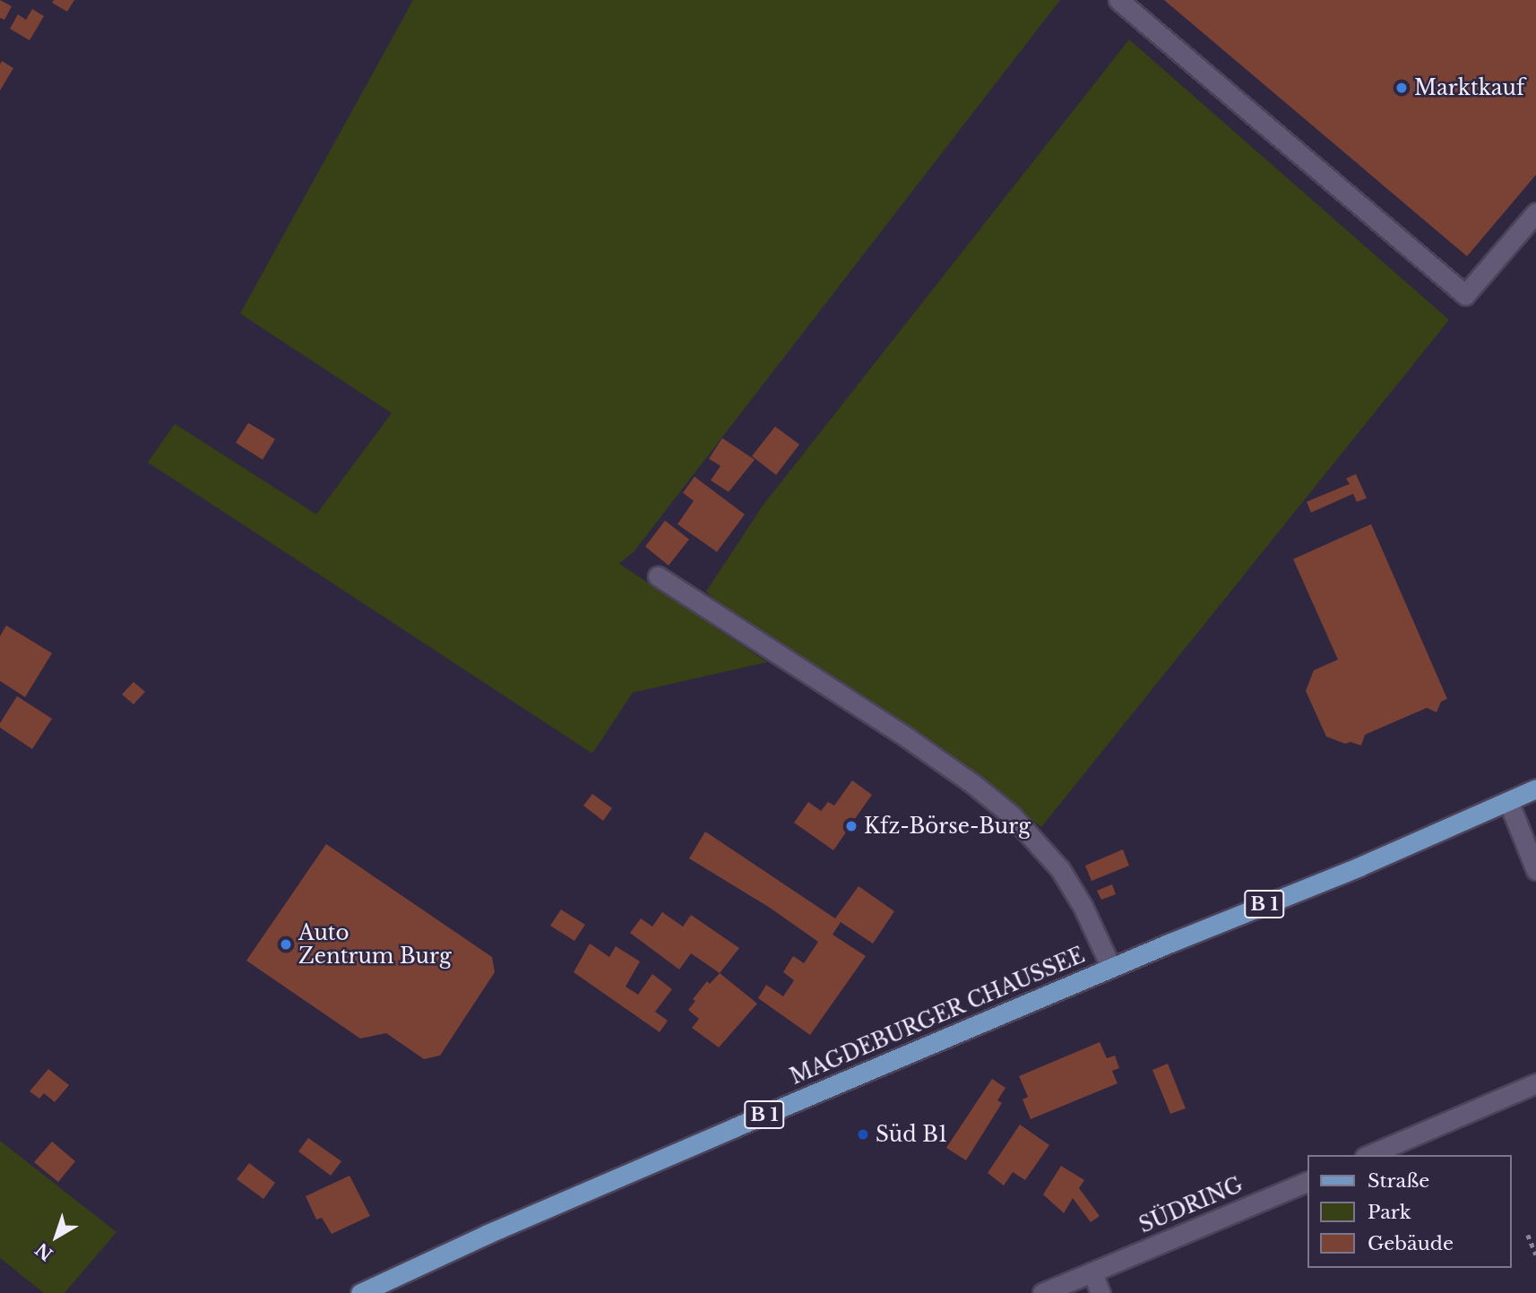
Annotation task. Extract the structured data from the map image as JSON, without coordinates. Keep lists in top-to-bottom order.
{
  "streets": {
    "main road": ["B 1", "MAGDEBURGER CHAUSSEE"],
    "street": ["SÜDRING"]
  },
  "places": [
    "Marktkauf",
    "Kfz-Börse-Burg",
    "Auto Zentrum Burg",
    "Süd B1"
  ],
  "legend": ["Straße", "Park", "Gebäude"],
  "north": "bottom left"
}
